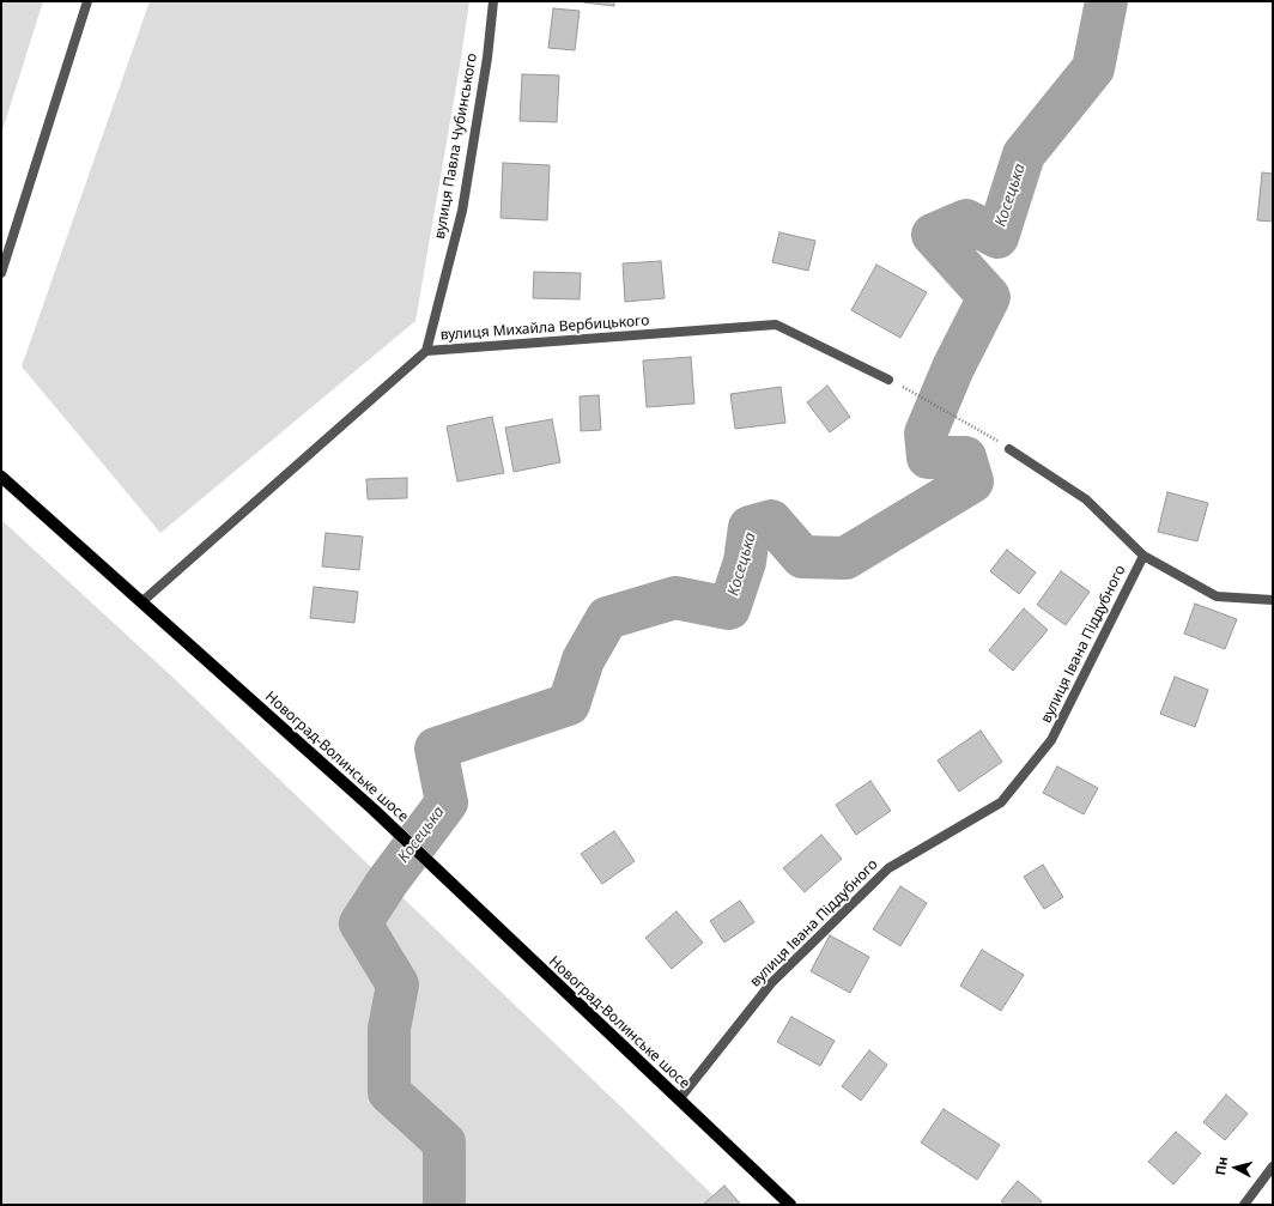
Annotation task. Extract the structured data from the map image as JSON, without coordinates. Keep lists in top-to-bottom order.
{
  "streets": {
    "main road": ["Новоград-Волинське шосе"],
    "street": ["вулиця Павла Чубинського", "вулиця Михайла Вербицького", "вулиця Івана Піддубного"]
  },
  "crossings": [
    ["вулиця Павла Чубинського", "вулиця Михайла Вербицького"],
    ["вулиця Михайла Вербицького", "Новоград-Волинське шосе"],
    ["вулиця Івана Піддубного", "Новоград-Волинське шосе"]
  ],
  "water": ["Косецька"],
  "north": "left"
}
